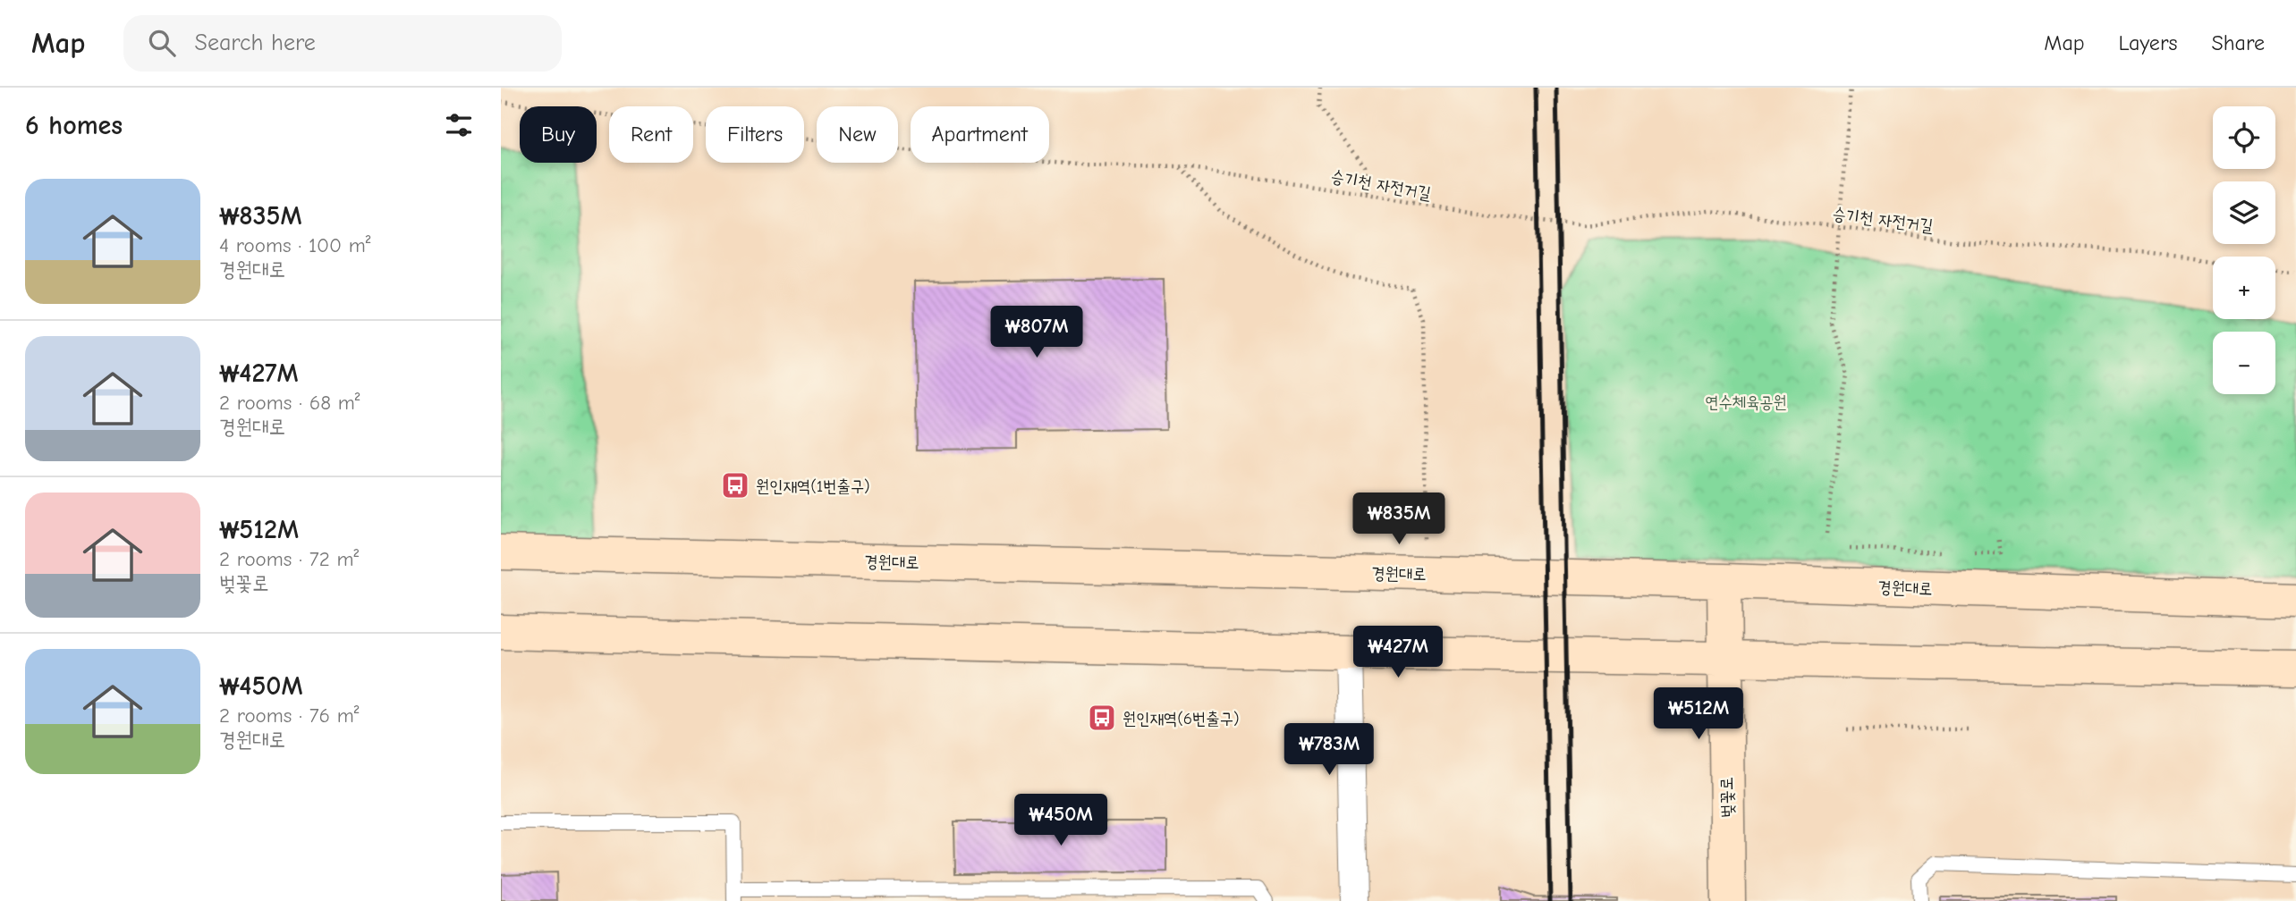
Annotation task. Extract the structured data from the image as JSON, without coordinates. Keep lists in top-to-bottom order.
{
  "streets": {
    "main road": ["경원대로", "벚꽃로"],
    "path": ["승기천 자전거길"]
  },
  "crossings": [
    ["경원대로", "벚꽃로"]
  ],
  "parks": ["연수체육공원"],
  "places": {
    "bus stop": ["원인재역(1번출구)", "원인재역(6번출구)"]
  },
  "page": {
    "header": "Map",
    "search": "Search here",
    "nav": ["Map", "Layers", "Share"],
    "heading": "6 homes",
    "map_buttons": ["+", "−"],
    "chip": [
      "Buy",
      "Rent",
      "Filters",
      "New",
      "Apartment"
    ],
    "list": [
      {
        "name": "₩835M",
        "note": "4 rooms · 100 m² · 경원대로"
      },
      {
        "name": "₩427M",
        "note": "2 rooms · 68 m² · 경원대로"
      },
      {
        "name": "₩512M",
        "note": "2 rooms · 72 m² · 벚꽃로"
      },
      {
        "name": "₩450M",
        "note": "2 rooms · 76 m² · 경원대로"
      }
    ],
    "price": [
      "₩807M",
      "₩835M",
      "₩427M",
      "₩512M",
      "₩783M",
      "₩450M"
    ]
  }
}
